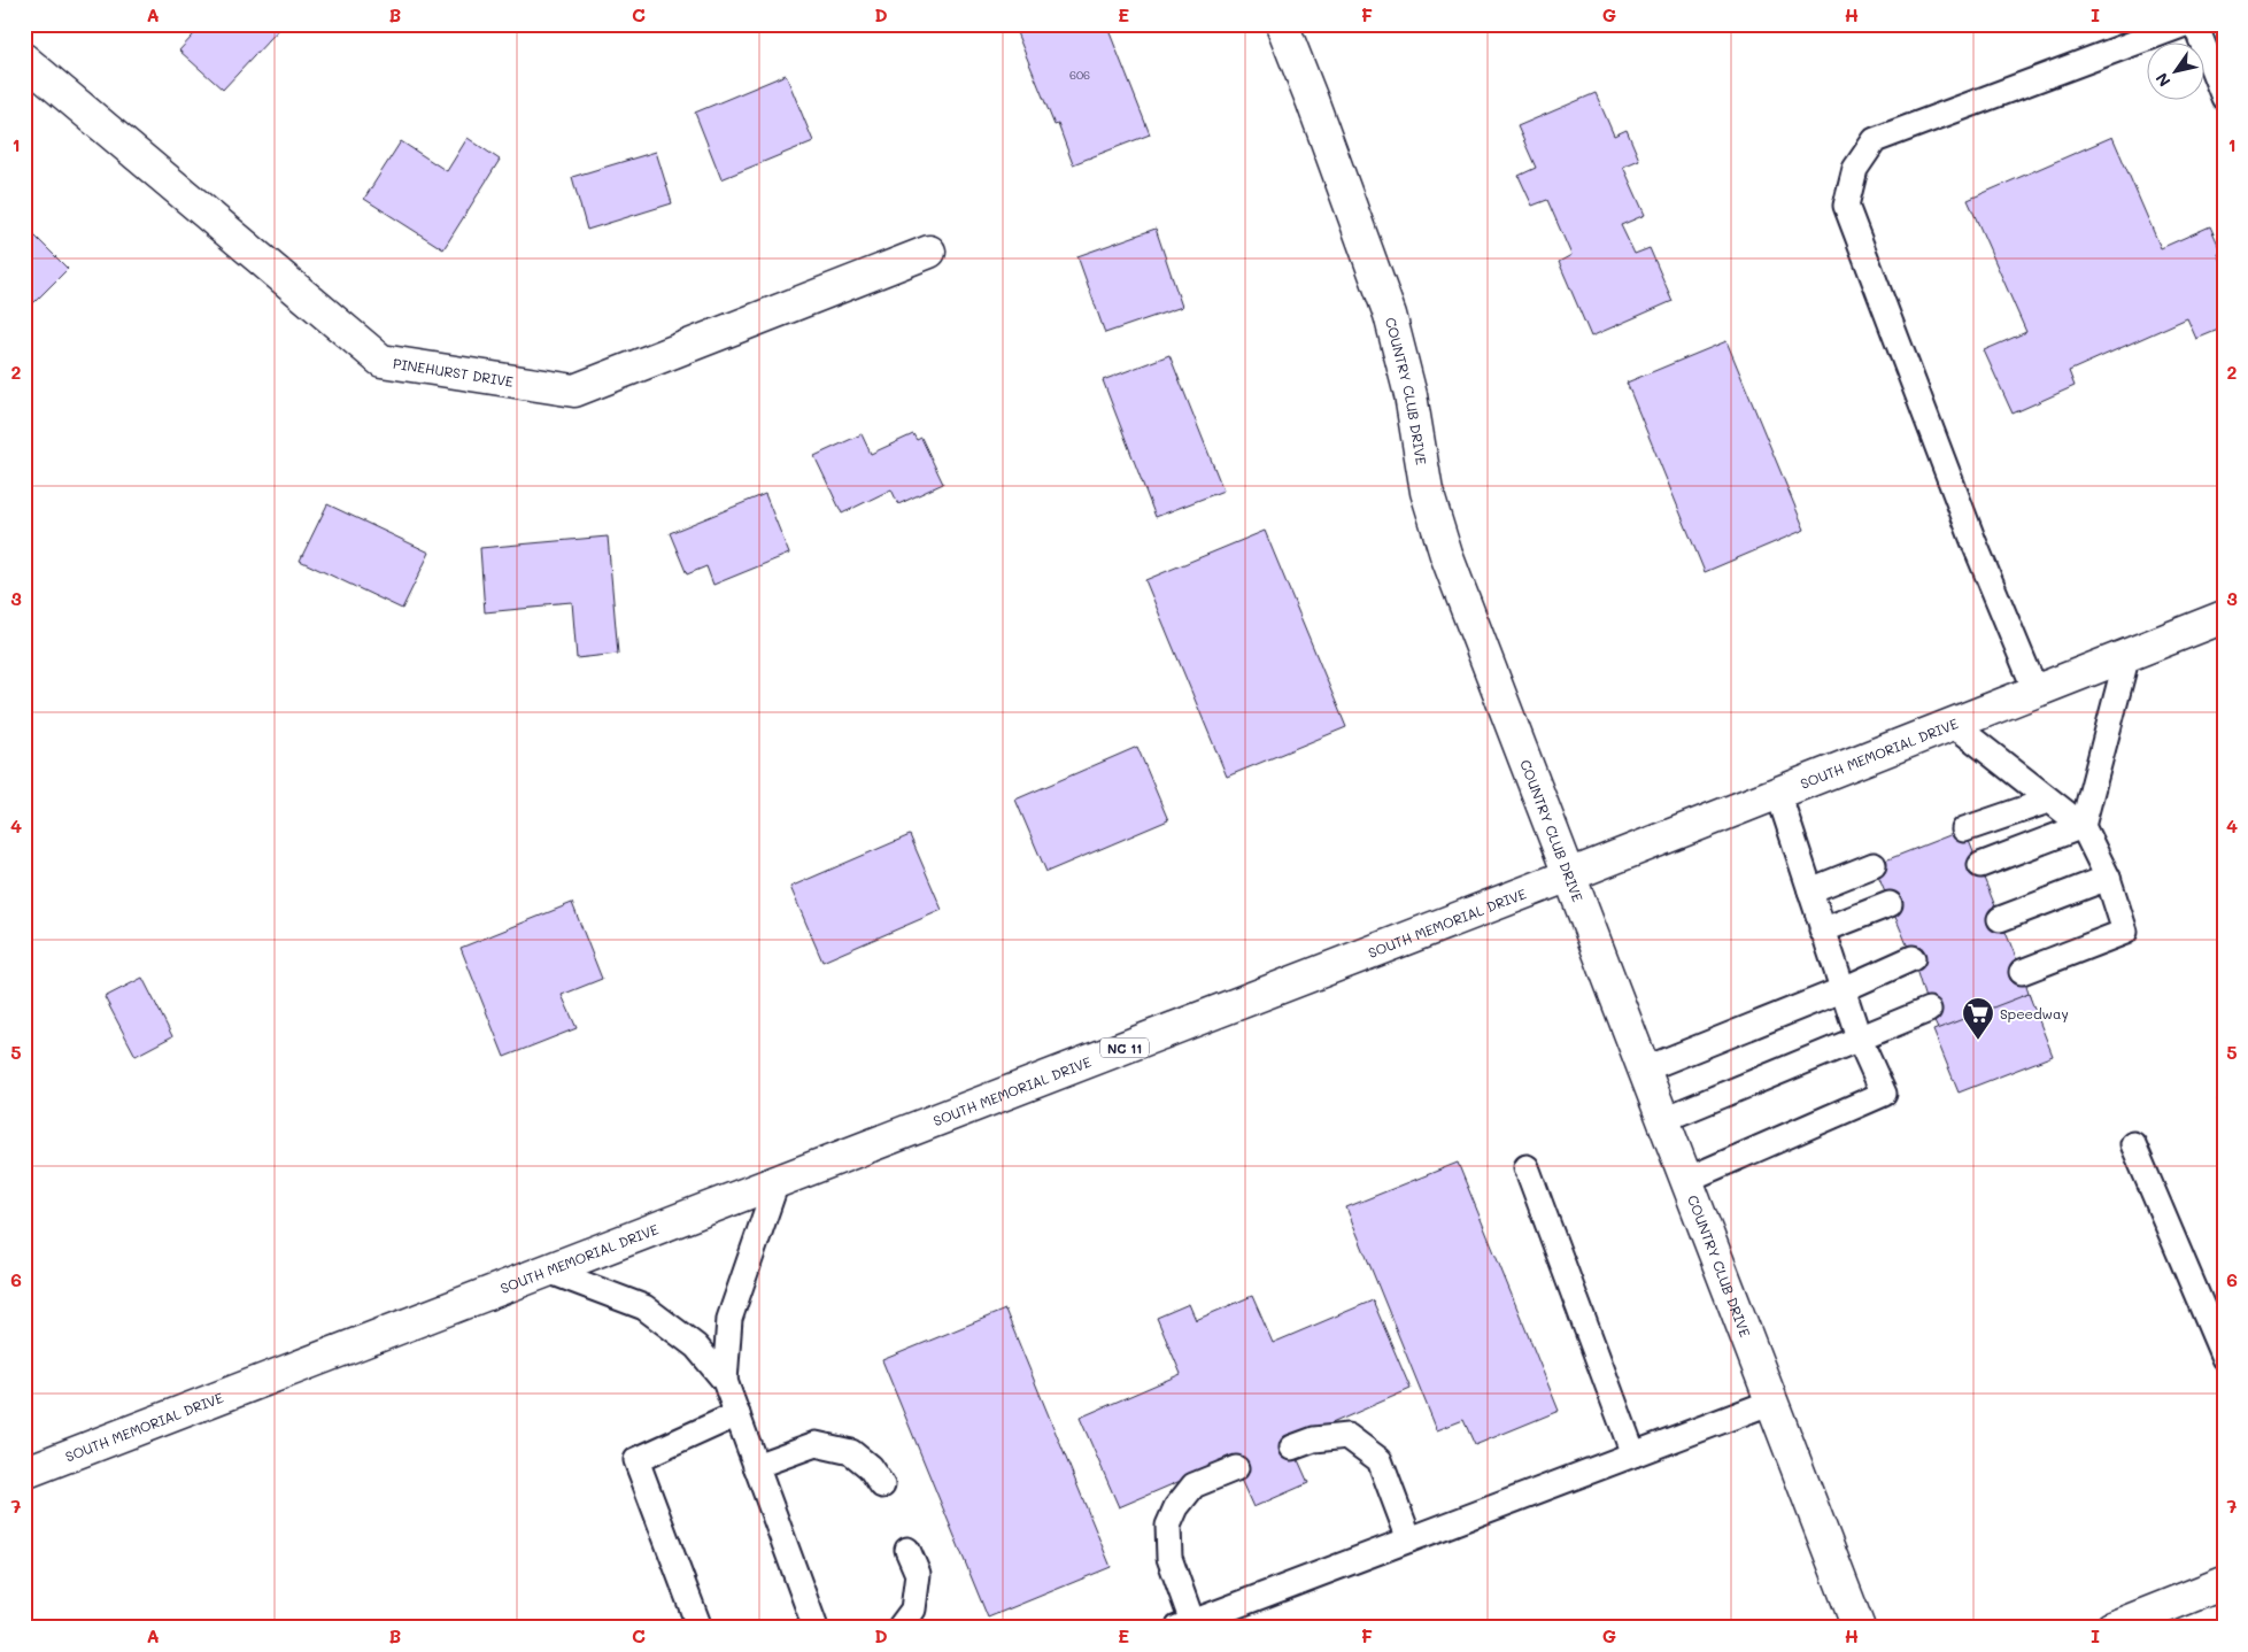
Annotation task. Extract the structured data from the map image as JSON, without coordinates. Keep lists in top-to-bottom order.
{
  "streets": {
    "street": [
      "PINEHURST DRIVE",
      "COUNTRY CLUB DRIVE",
      "SOUTH MEMORIAL DRIVE",
      "NC 11"
    ]
  },
  "crossings": [
    ["COUNTRY CLUB DRIVE", "SOUTH MEMORIAL DRIVE"]
  ],
  "places": {
    "supermarket": ["Speedway"]
  },
  "house_numbers": ["606"],
  "north": "bottom left",
  "grid": {
    "columns": [
      "A",
      "B",
      "C",
      "D",
      "E",
      "F",
      "G",
      "H",
      "I"
    ],
    "rows": [
      "1",
      "2",
      "3",
      "4",
      "5",
      "6",
      "7"
    ]
  }
}
